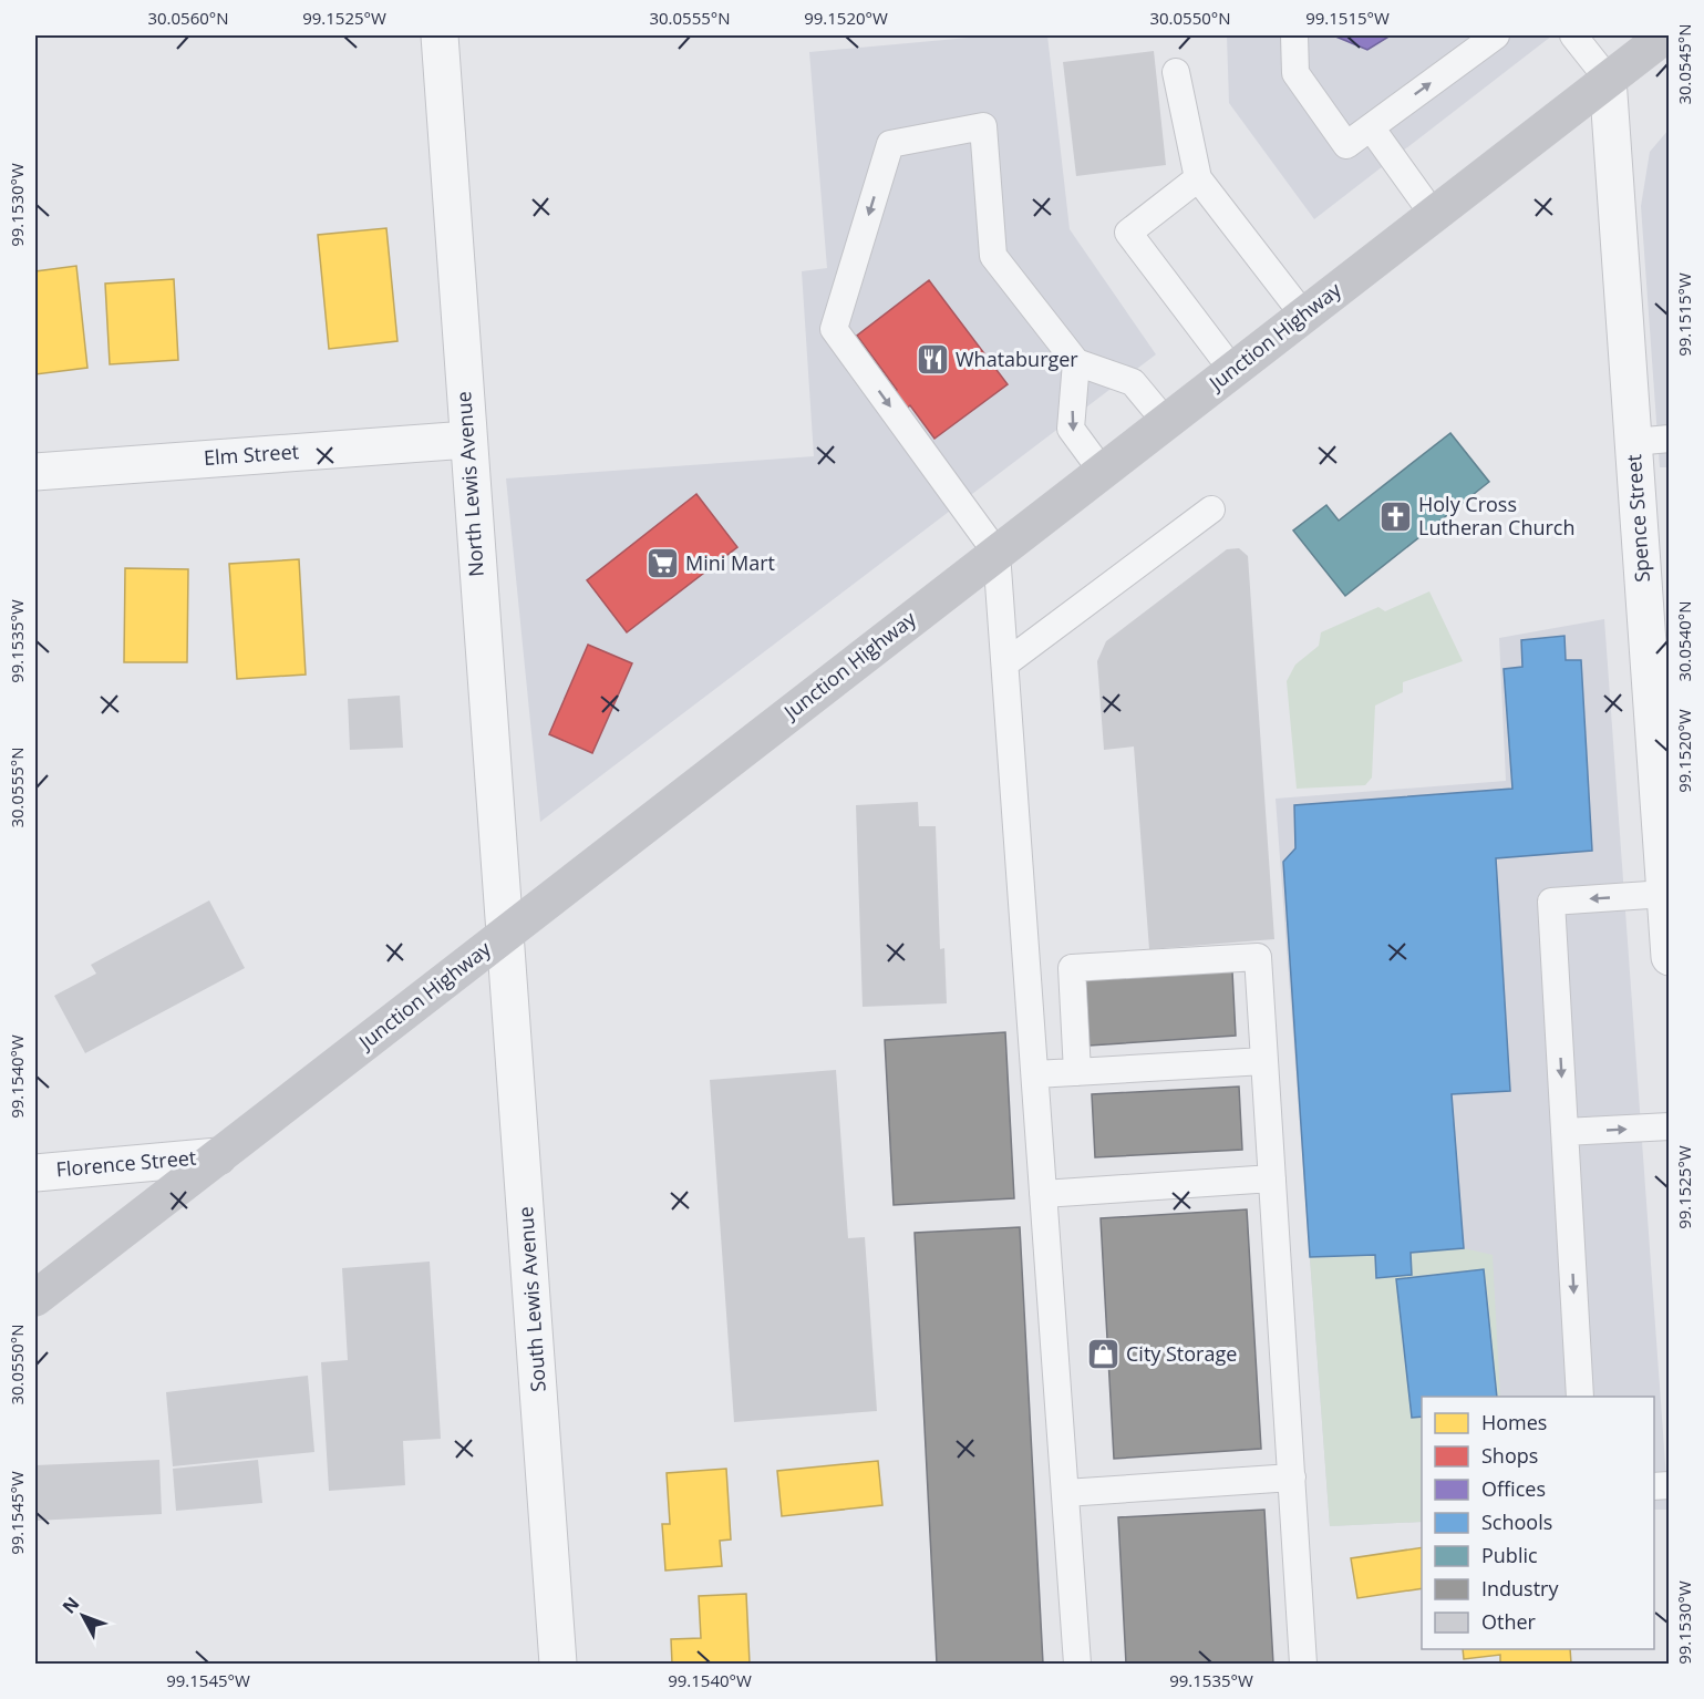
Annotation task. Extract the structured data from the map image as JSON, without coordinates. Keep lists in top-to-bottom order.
{
  "streets": {
    "main road": ["Junction Highway"],
    "street": [
      "Elm Street",
      "North Lewis Avenue",
      "Spence Street",
      "Florence Street",
      "South Lewis Avenue"
    ]
  },
  "crossings": [
    ["Junction Highway", "North Lewis Avenue"],
    ["Junction Highway", "Spence Street"],
    ["Junction Highway", "Florence Street"],
    ["Junction Highway", "South Lewis Avenue"],
    ["Elm Street", "North Lewis Avenue"],
    ["North Lewis Avenue", "South Lewis Avenue"]
  ],
  "places": {
    "restaurant": ["Whataburger"],
    "church": ["Holy Cross Lutheran Church"],
    "supermarket": ["Mini Mart"],
    "shop": ["City Storage"]
  },
  "legend": [
    "Homes",
    "Shops",
    "Offices",
    "Schools",
    "Public",
    "Industry",
    "Other"
  ],
  "north": "top left",
  "coordinates": [
    "30.0560°N",
    "99.1525°W",
    "30.0555°N",
    "99.1520°W",
    "30.0550°N",
    "99.1515°W",
    "30.0545°N",
    "99.1530°W",
    "99.1535°W",
    "30.0540°N",
    "99.1540°W",
    "99.1545°W"
  ]
}
